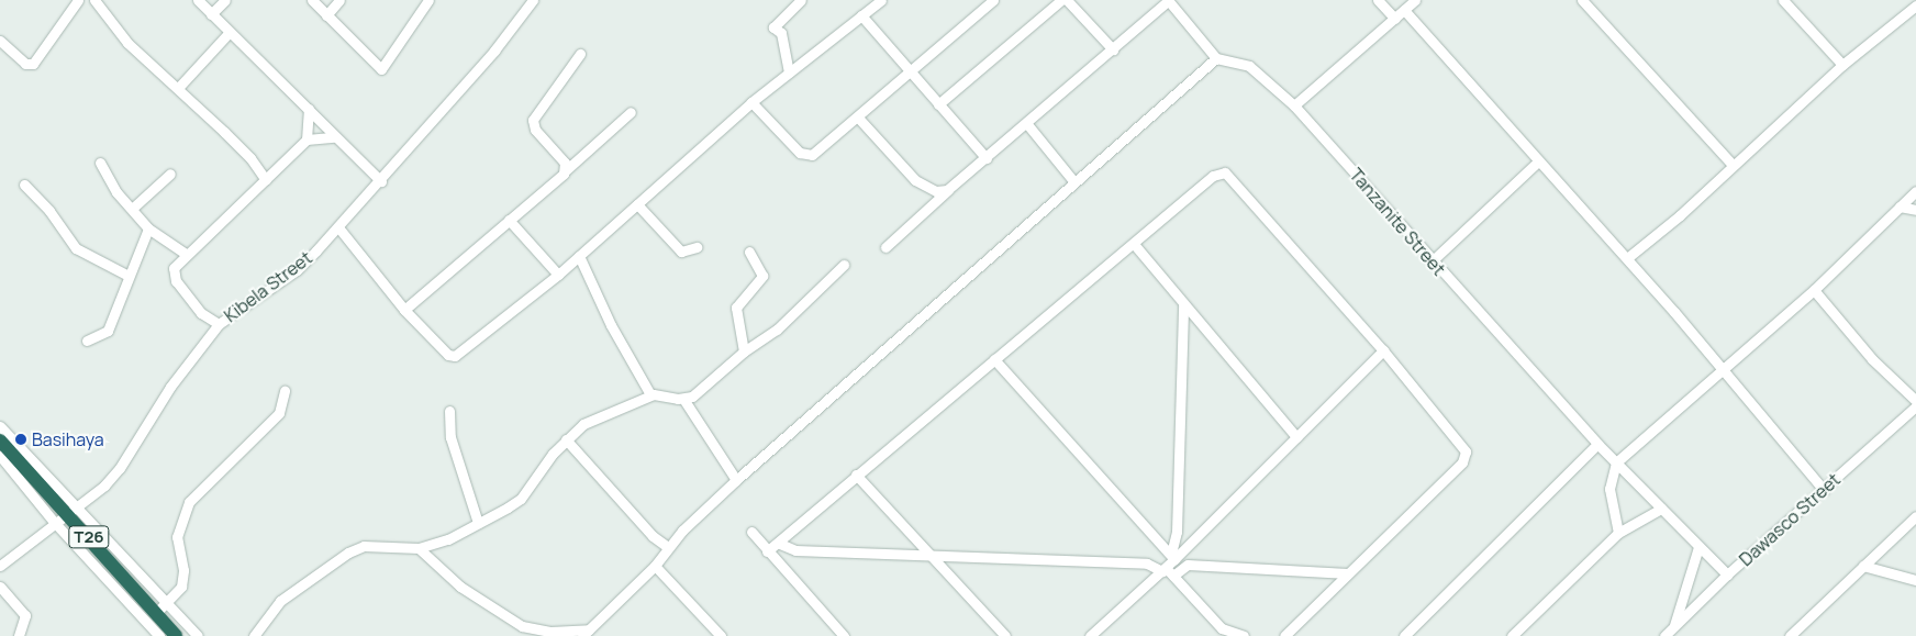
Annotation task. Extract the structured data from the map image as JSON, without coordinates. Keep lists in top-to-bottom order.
{
  "streets": {
    "highway": ["T26"],
    "street": ["Tanzanite Street", "Kibela Street", "Dawasco Street"]
  },
  "crossings": [
    ["Tanzanite Street", "Dawasco Street"],
    ["Kibela Street", "T26"]
  ],
  "places": ["Basihaya"]
}
